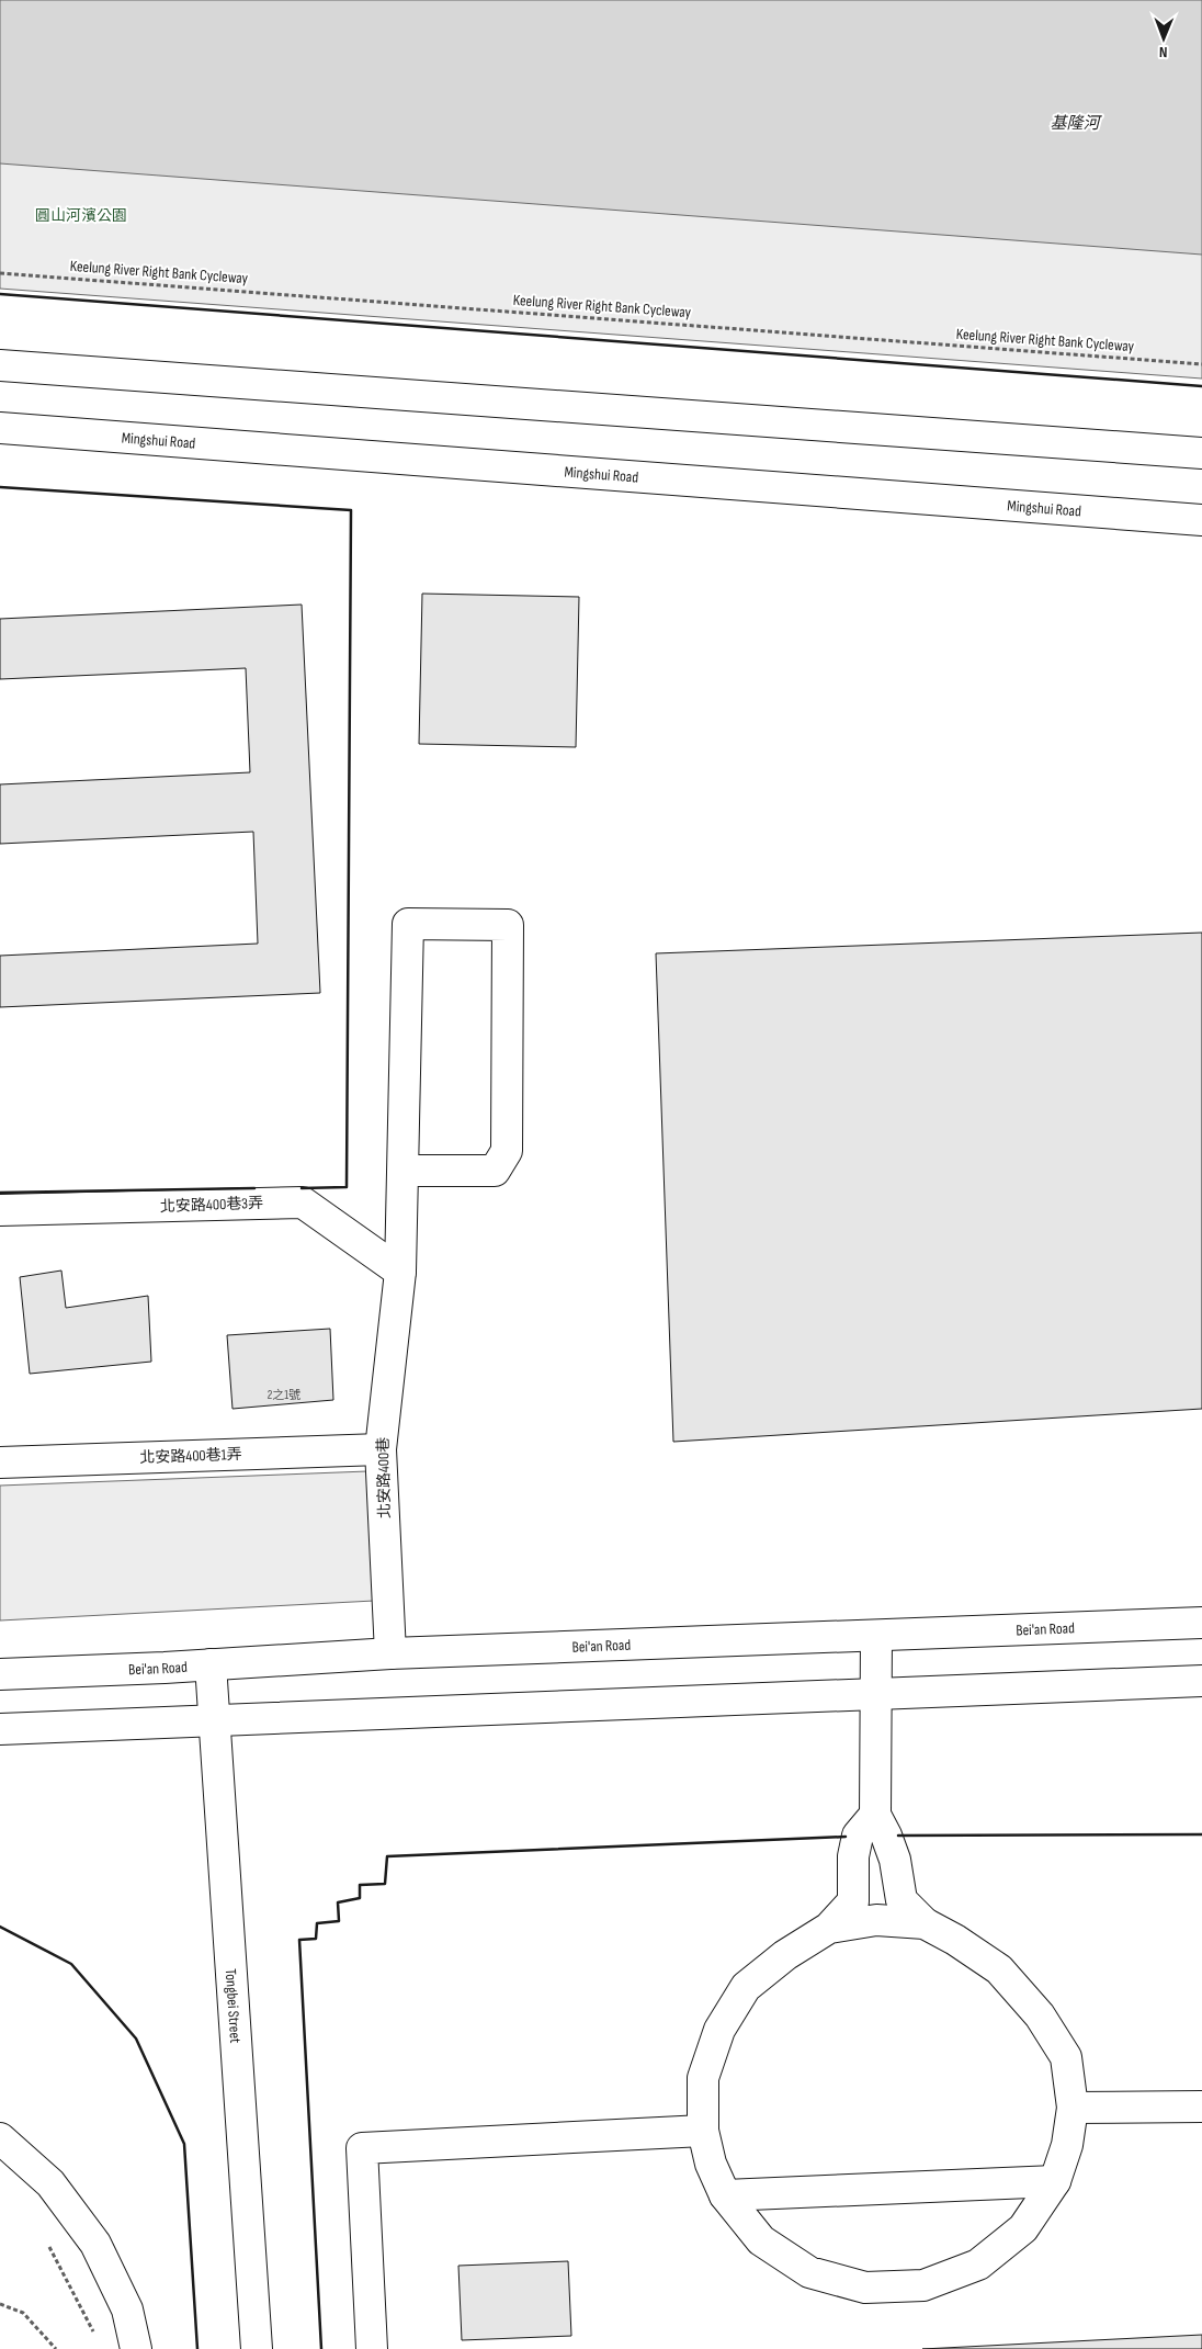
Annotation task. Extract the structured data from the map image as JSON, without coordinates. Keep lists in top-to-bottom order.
{
  "streets": {
    "main road": [
      "Mingshui Road",
      "北安路400巷3弄",
      "北安路400巷1弄",
      "北安路400巷",
      "Bei'an Road",
      "Tongbei Street"
    ],
    "path": ["Keelung River Right Bank Cycleway"]
  },
  "crossings": [
    ["北安路400巷3弄", "北安路400巷"],
    ["北安路400巷1弄", "北安路400巷"],
    ["北安路400巷", "Bei'an Road"],
    ["Bei'an Road", "Tongbei Street"]
  ],
  "water": ["基隆河"],
  "parks": ["圓山河濱公園"],
  "house_numbers": ["2之1號"],
  "north": "bottom"
}
